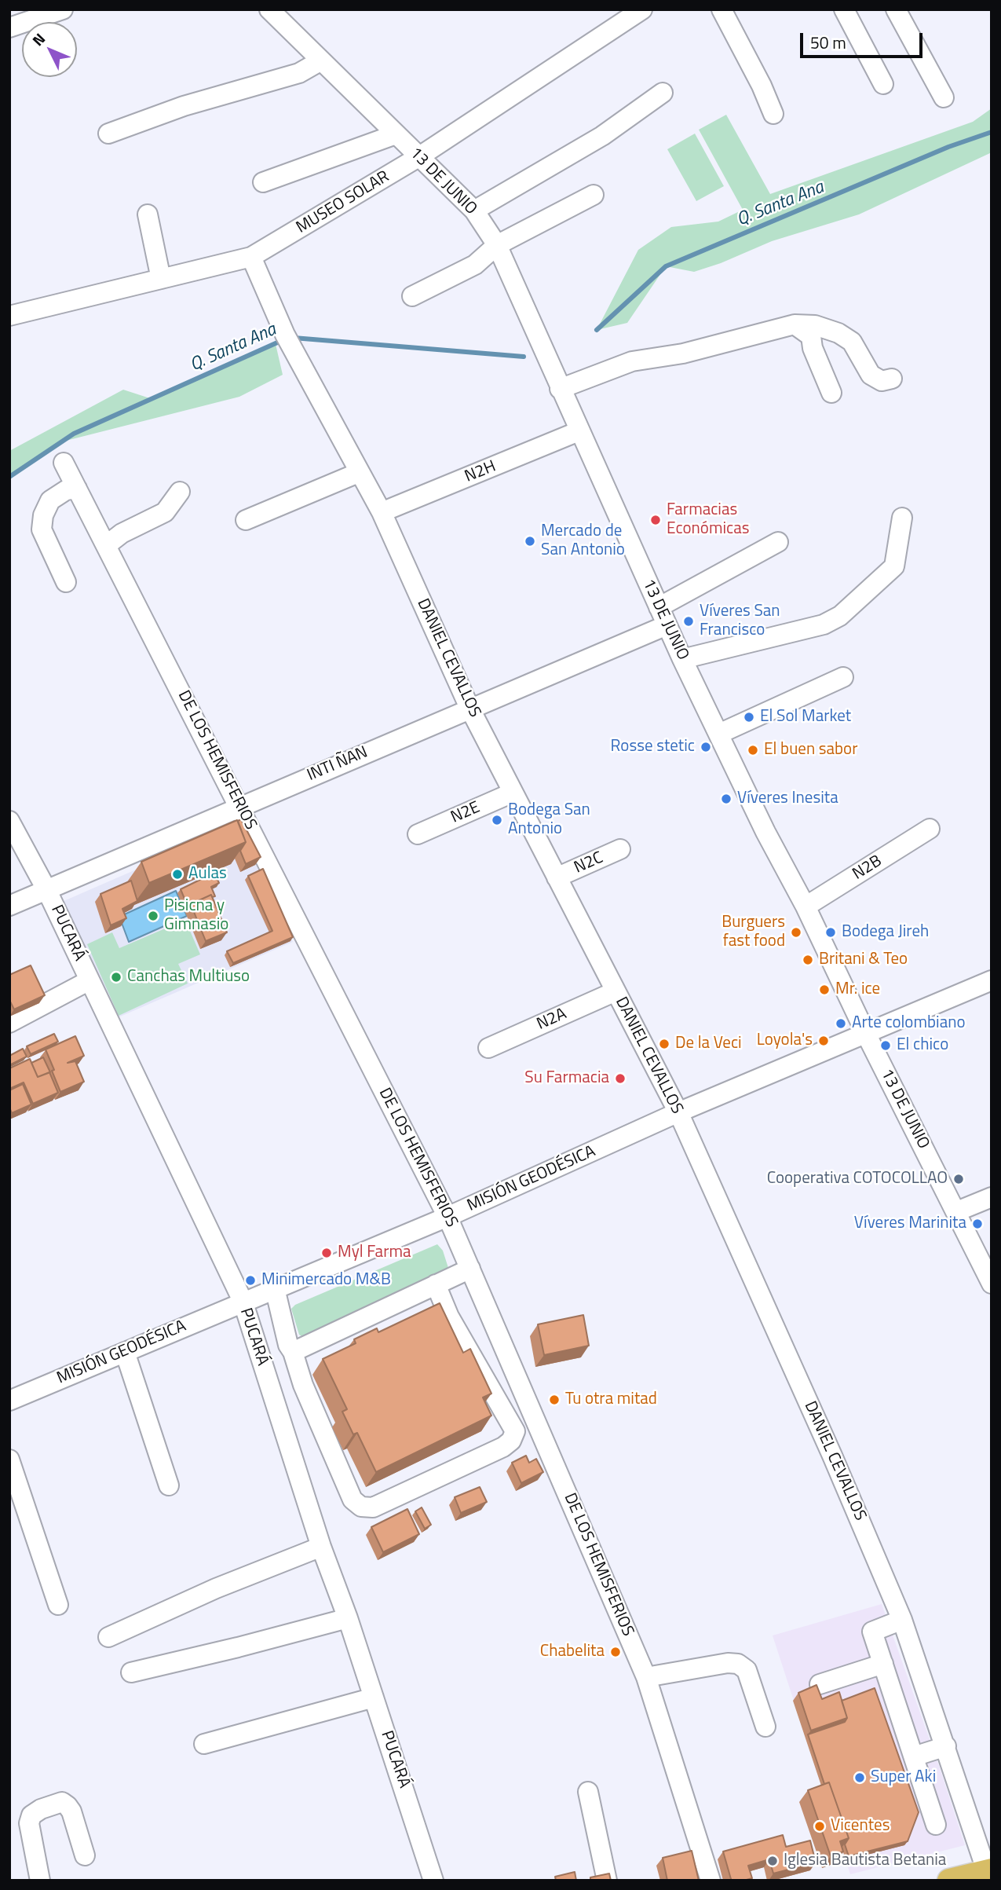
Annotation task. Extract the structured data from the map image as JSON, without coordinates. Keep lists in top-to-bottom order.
{
  "streets": {
    "street": [
      "13 DE JUNIO",
      "MUSEO SOLAR",
      "N2H",
      "DANIEL CEVALLOS",
      "DE LOS HEMISFERIOS",
      "INTI ÑAN",
      "N2E",
      "N2C",
      "N2B",
      "PUCARÁ",
      "N2A",
      "MISIÓN GEODÉSICA"
    ]
  },
  "crossings": [
    ["13 DE JUNIO", "MUSEO SOLAR"],
    ["13 DE JUNIO", "N2H"],
    ["13 DE JUNIO", "INTI ÑAN"],
    ["13 DE JUNIO", "N2B"],
    ["13 DE JUNIO", "MISIÓN GEODÉSICA"],
    ["MUSEO SOLAR", "DANIEL CEVALLOS"],
    ["N2H", "DANIEL CEVALLOS"],
    ["DANIEL CEVALLOS", "INTI ÑAN"],
    ["DANIEL CEVALLOS", "N2E"],
    ["DANIEL CEVALLOS", "N2C"],
    ["DANIEL CEVALLOS", "N2A"],
    ["DANIEL CEVALLOS", "MISIÓN GEODÉSICA"],
    ["DE LOS HEMISFERIOS", "INTI ÑAN"],
    ["DE LOS HEMISFERIOS", "MISIÓN GEODÉSICA"],
    ["INTI ÑAN", "PUCARÁ"],
    ["PUCARÁ", "MISIÓN GEODÉSICA"]
  ],
  "water": ["Q. Santa Ana"],
  "places": [
    "Farmacias Económicas",
    "Mercado de San Antonio",
    "Víveres San Francisco",
    "El Sol Market",
    "Rosse stetic",
    "El buen sabor",
    "Víveres Inesita",
    "Bodega San Antonio",
    "Aulas",
    "Pisicna y Gimnasio",
    "Burguers fast food",
    "Bodega Jireh",
    "Britani & Teo",
    "Canchas Multiuso",
    "Mr. ice",
    "Arte colombiano",
    "Loyola's",
    "De la Veci",
    "El chico",
    "Su Farmacia",
    "Cooperativa COTOCOLLAO",
    "Víveres Marinita",
    "Myl Farma",
    "Minimercado M&B",
    "Tu otra mitad",
    "Chabelita",
    "Super Aki",
    "Vicentes",
    "Iglesia Bautista Betania"
  ],
  "scale_bar": "50 m",
  "north": "top left"
}
